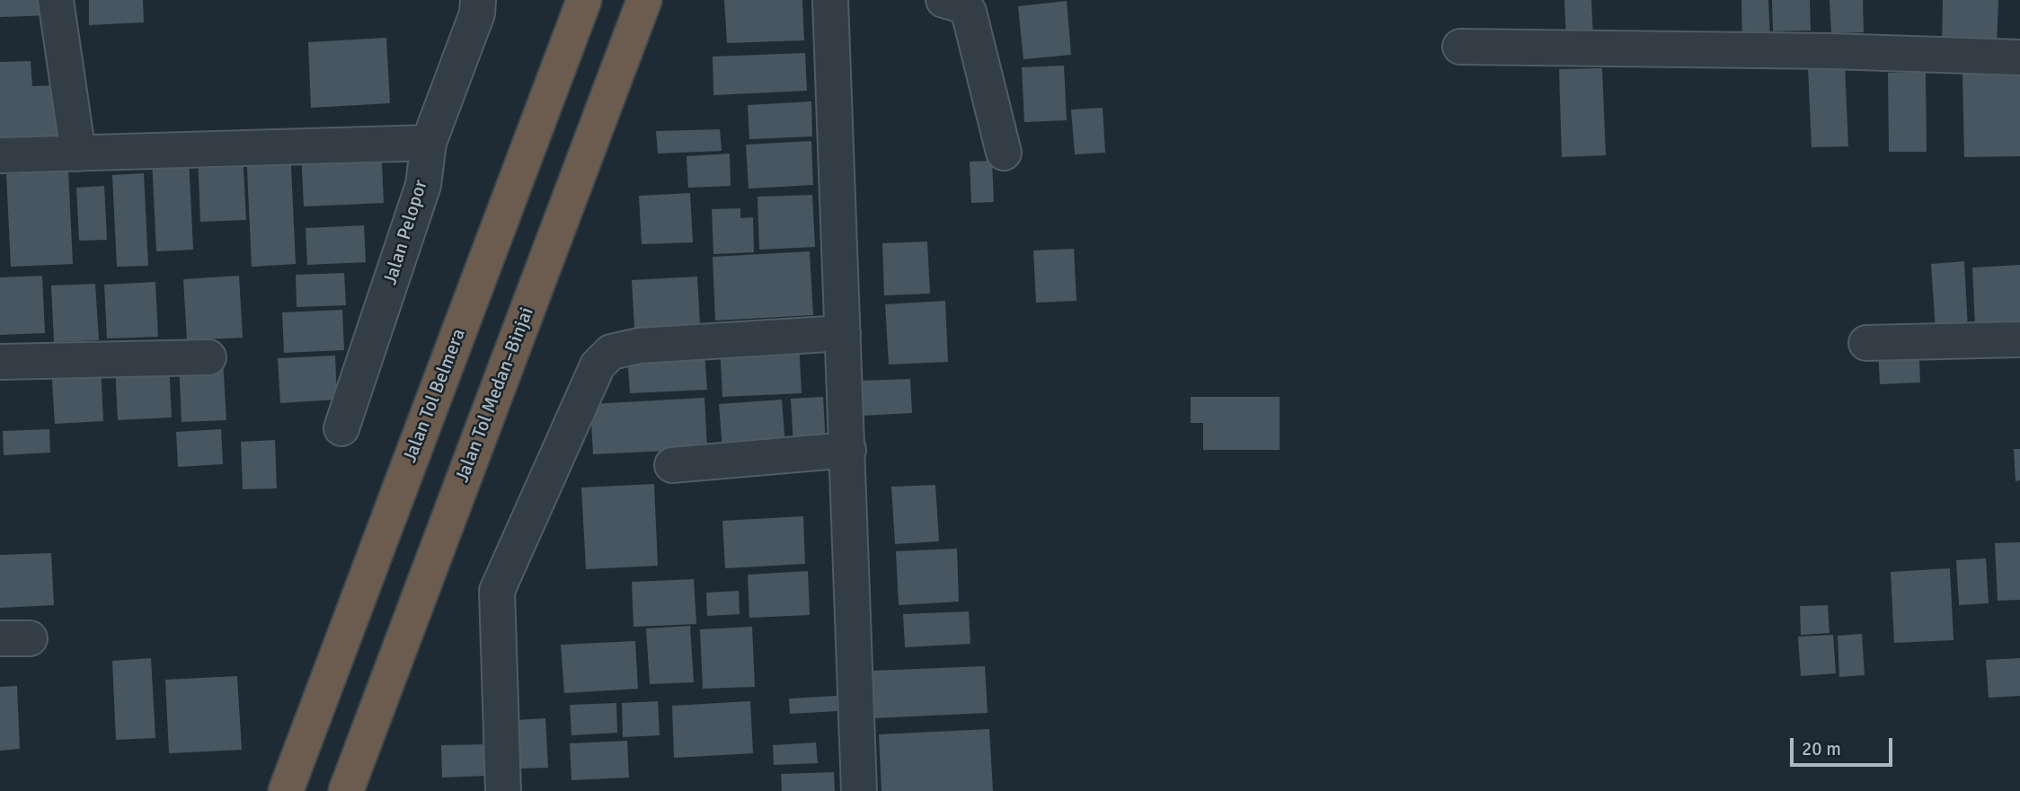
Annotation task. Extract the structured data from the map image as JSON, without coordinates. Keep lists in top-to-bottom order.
{
  "streets": {
    "highway": ["Jalan Tol Medan–Binjai", "Jalan Tol Belmera"],
    "street": ["Jalan Pelopor"]
  },
  "scale_bar": "20 m"
}
